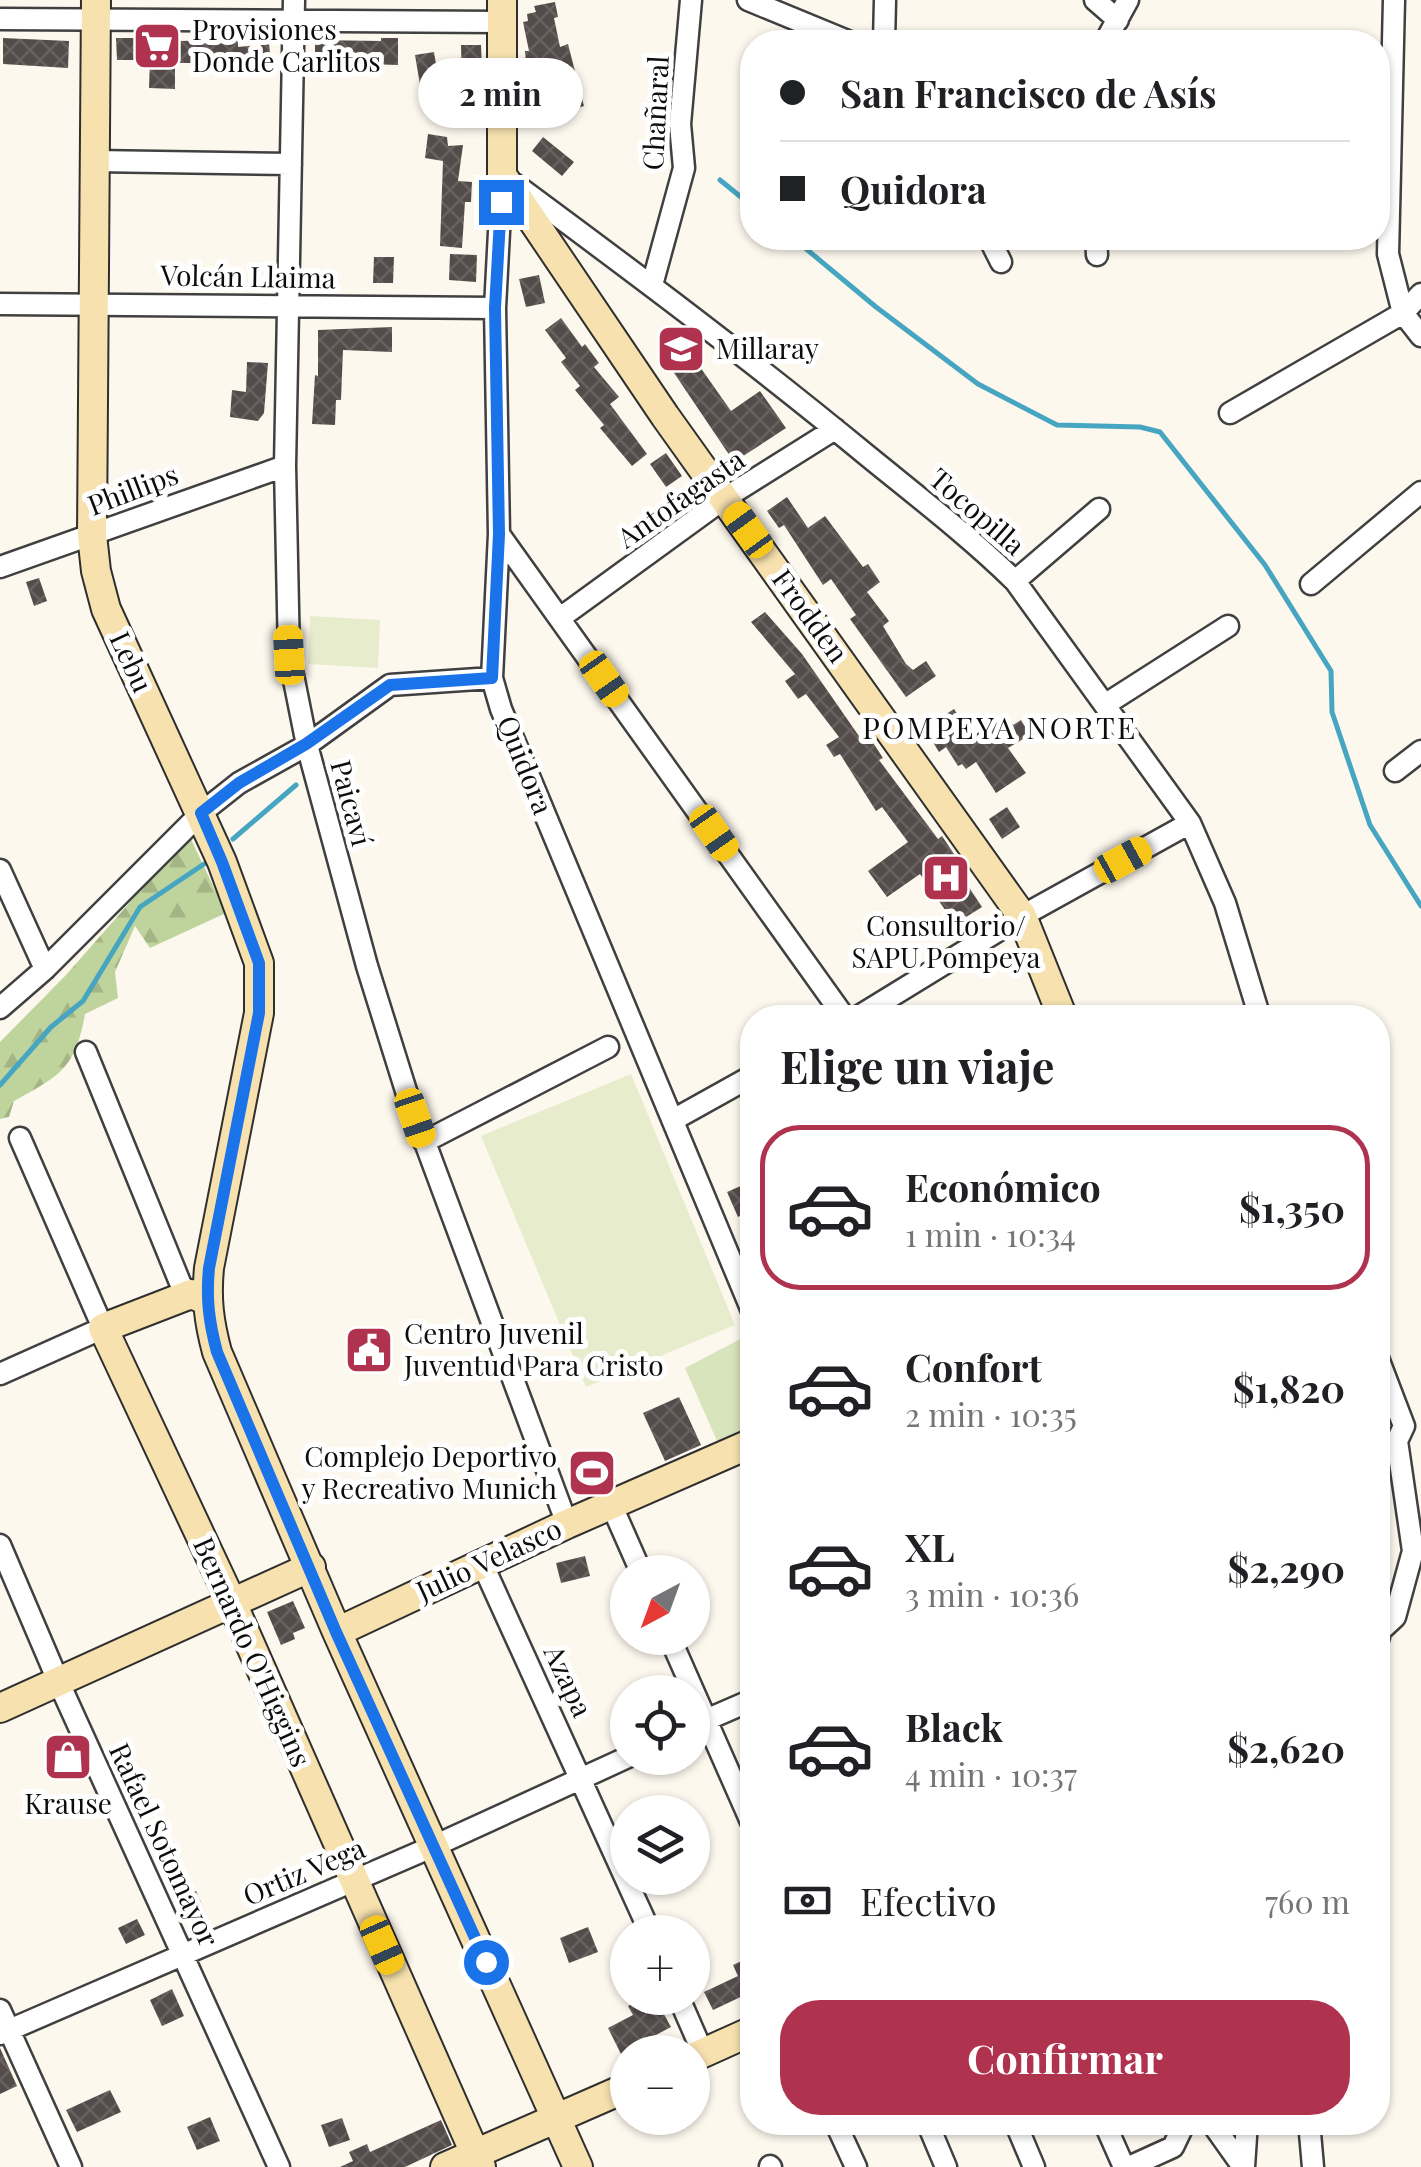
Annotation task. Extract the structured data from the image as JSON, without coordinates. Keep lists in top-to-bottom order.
{
  "streets": {
    "main road": [
      "Frodden",
      "Lebu",
      "Quidora",
      "Julio Velasco",
      "Bernardo O'Higgins"
    ],
    "street": [
      "Chañaral",
      "Volcán Llaima",
      "Phillips",
      "Antofagasta",
      "Tocopilla",
      "Paicaví",
      "Azapa",
      "Rafael Sotomayor",
      "Ortiz Vega"
    ]
  },
  "crossings": [
    ["Chañaral", "Tocopilla"],
    ["Volcán Llaima", "Lebu"],
    ["Volcán Llaima", "Quidora"],
    ["Volcán Llaima", "Paicaví"],
    ["Phillips", "Lebu"],
    ["Phillips", "Paicaví"],
    ["Antofagasta", "Tocopilla"],
    ["Antofagasta", "Frodden"],
    ["Tocopilla", "Frodden"],
    ["Tocopilla", "Quidora"],
    ["Frodden", "Quidora"],
    ["Paicaví", "Julio Velasco"],
    ["Julio Velasco", "Azapa"],
    ["Bernardo O'Higgins", "Ortiz Vega"],
    ["Azapa", "Ortiz Vega"],
    ["Rafael Sotomayor", "Ortiz Vega"]
  ],
  "districts": ["POMPEYA NORTE"],
  "places": {
    "supermarket": ["Provisiones Donde Carlitos"],
    "school or university": ["Millaray"],
    "hospital": ["Consultorio/ SAPU Pompeya"],
    "public building": ["Centro Juvenil Juventud Para Cristo"],
    "sports": ["Complejo Deportivo y Recreativo Munich"],
    "shop": ["Krause"]
  },
  "north": "bottom left",
  "page": {
    "banner": ["San Francisco de Asís", "Quidora"],
    "bubble": "2 min",
    "heading": "Elige un viaje",
    "list": [
      {
        "name": "Económico",
        "note": "1 min · 10:34",
        "value": "$1,350"
      },
      {
        "name": "Confort",
        "note": "2 min · 10:35",
        "value": "$1,820"
      },
      {
        "name": "XL",
        "note": "3 min · 10:36",
        "value": "$2,290"
      },
      {
        "name": "Black",
        "note": "4 min · 10:37",
        "value": "$2,620"
      }
    ],
    "map_buttons": ["+", "−"],
    "pay": ["Efectivo", "760 m"],
    "buttons": "Confirmar"
  }
}
